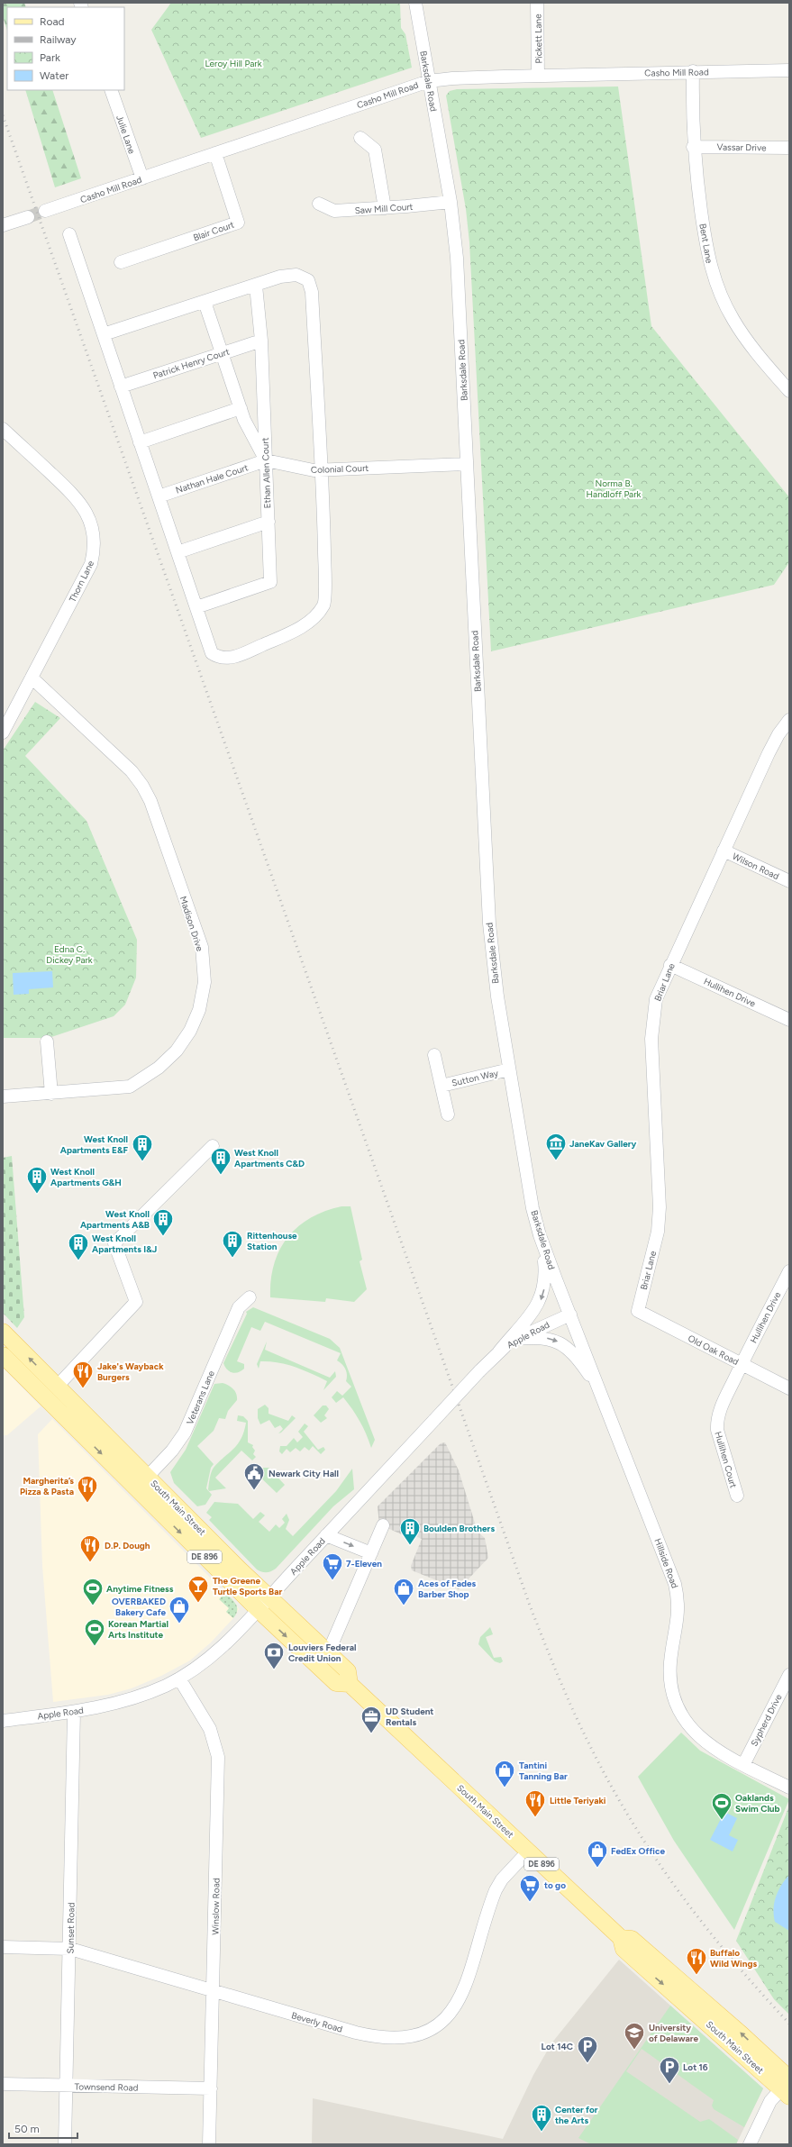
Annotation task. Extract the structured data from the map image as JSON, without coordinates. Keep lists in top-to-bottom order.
{
  "streets": {
    "main road": ["South Main Street", "DE 896"],
    "street": [
      "Pickett Lane",
      "Casho Mill Road",
      "Barksdale Road",
      "Julie Lane",
      "Vassar Drive",
      "Saw Mill Court",
      "Blair Court",
      "Bent Lane",
      "Patrick Henry Court",
      "Colonial Court",
      "Ethan Allen Court",
      "Nathan Hale Court",
      "Thorn Lane",
      "Wilson Road",
      "Madison Drive",
      "Briar Lane",
      "Hullihen Drive",
      "Sutton Way",
      "Apple Road",
      "Old Oak Road",
      "Veterans Lane",
      "Hullihen Court",
      "Hillside Road",
      "Sypherd Drive",
      "Winslow Road",
      "Sunset Road",
      "Beverly Road",
      "Townsend Road"
    ]
  },
  "crossings": [
    ["Pickett Lane", "Casho Mill Road"],
    ["Casho Mill Road", "Barksdale Road"],
    ["Casho Mill Road", "Julie Lane"],
    ["Casho Mill Road", "Blair Court"],
    ["Casho Mill Road", "Bent Lane"],
    ["Barksdale Road", "Saw Mill Court"],
    ["Barksdale Road", "Colonial Court"],
    ["Barksdale Road", "Sutton Way"],
    ["Barksdale Road", "Apple Road"],
    ["Barksdale Road", "Hillside Road"],
    ["Vassar Drive", "Bent Lane"],
    ["Patrick Henry Court", "Ethan Allen Court"],
    ["Colonial Court", "Ethan Allen Court"],
    ["Colonial Court", "Nathan Hale Court"],
    ["Ethan Allen Court", "Nathan Hale Court"],
    ["Thorn Lane", "Madison Drive"],
    ["Wilson Road", "Briar Lane"],
    ["Briar Lane", "Hullihen Drive"],
    ["Briar Lane", "Old Oak Road"],
    ["Hullihen Drive", "Old Oak Road"],
    ["Hullihen Drive", "Hullihen Court"],
    ["Apple Road", "South Main Street"],
    ["Apple Road", "Hillside Road"],
    ["Apple Road", "Winslow Road"],
    ["Apple Road", "Sunset Road"],
    ["Old Oak Road", "Hullihen Court"],
    ["Veterans Lane", "South Main Street"],
    ["South Main Street", "Beverly Road"],
    ["Hillside Road", "Sypherd Drive"],
    ["Winslow Road", "Beverly Road"],
    ["Winslow Road", "Townsend Road"],
    ["Sunset Road", "Beverly Road"],
    ["Sunset Road", "Townsend Road"]
  ],
  "parks": ["Leroy Hill Park", "Norma B. Handloff Park", "Edna C. Dickey Park"],
  "places": {
    "museum": ["JaneKav Gallery"],
    "building": [
      "West Knoll Apartments E&F",
      "West Knoll Apartments C&D",
      "West Knoll Apartments G&H",
      "West Knoll Apartments A&B",
      "Rittenhouse Station",
      "West Knoll Apartments I&J",
      "Boulden Brothers",
      "Center for the Arts"
    ],
    "restaurant": [
      "Jake's Wayback Burgers",
      "Margherita’s Pizza & Pasta",
      "D.P. Dough",
      "Little Teriyaki",
      "Buffalo Wild Wings"
    ],
    "public building": ["Newark City Hall"],
    "supermarket": ["7-Eleven", "to go"],
    "bar": ["The Greene Turtle Sports Bar"],
    "sports": ["Anytime Fitness", "Korean Martial Arts Institute", "Oaklands Swim Club"],
    "shop": [
      "Aces of Fades Barber Shop",
      "OVERBAKED Bakery Cafe",
      "Tantini Tanning Bar",
      "FedEx Office"
    ],
    "bank": ["Louviers Federal Credit Union"],
    "office": ["UD Student Rentals"],
    "school or university": ["University of Delaware"],
    "parking": ["Lot 14C", "Lot 16"]
  },
  "legend": [
    "Road",
    "Railway",
    "Park",
    "Water"
  ],
  "scale_bar": "50 m"
}
